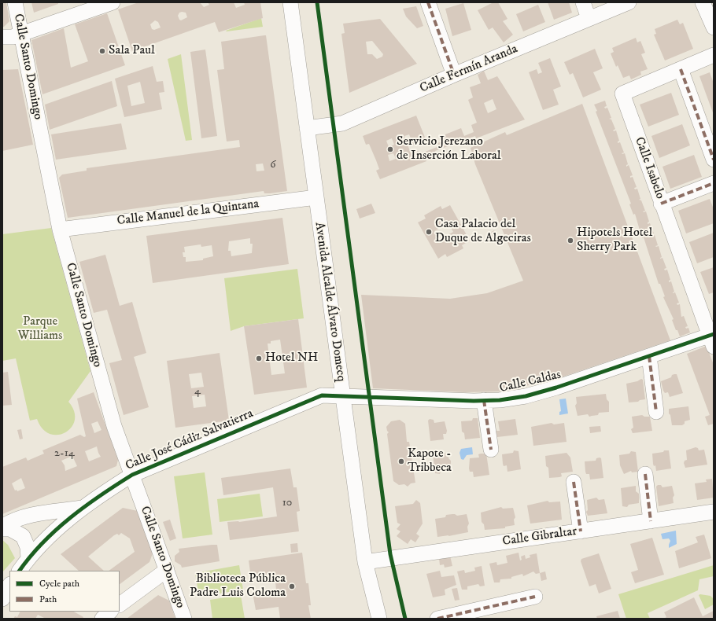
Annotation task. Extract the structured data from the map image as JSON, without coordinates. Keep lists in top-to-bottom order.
{
  "streets": {
    "street": [
      "Calle Santo Domingo",
      "Calle Fermín Aranda",
      "Calle Isabelo",
      "Calle Manuel de la Quintana",
      "Avenida Alcalde Álvaro Domecq",
      "Calle Caldas",
      "Calle José Cádiz Salvatierra",
      "Calle Gibraltar"
    ]
  },
  "crossings": [
    ["Calle Santo Domingo", "Calle Manuel de la Quintana"],
    ["Calle Santo Domingo", "Calle José Cádiz Salvatierra"],
    ["Calle Fermín Aranda", "Avenida Alcalde Álvaro Domecq"],
    ["Calle Isabelo", "Calle Caldas"],
    ["Calle Manuel de la Quintana", "Avenida Alcalde Álvaro Domecq"],
    ["Avenida Alcalde Álvaro Domecq", "Calle Caldas"],
    ["Avenida Alcalde Álvaro Domecq", "Calle José Cádiz Salvatierra"],
    ["Avenida Alcalde Álvaro Domecq", "Calle Gibraltar"],
    ["Calle Caldas", "Calle José Cádiz Salvatierra"]
  ],
  "parks": ["Parque Williams"],
  "places": [
    "Sala Paul",
    "Servicio Jerezano de Inserción Laboral",
    "Casa Palacio del Duque de Algeciras",
    "Hipotels Hotel Sherry Park",
    "Hotel NH",
    "Kapote - Tribbeca",
    "Biblioteca Pública Padre Luis Coloma"
  ],
  "house_numbers": [
    "6",
    "4",
    "2-14",
    "10"
  ],
  "legend": ["Cycle path", "Path"]
}
